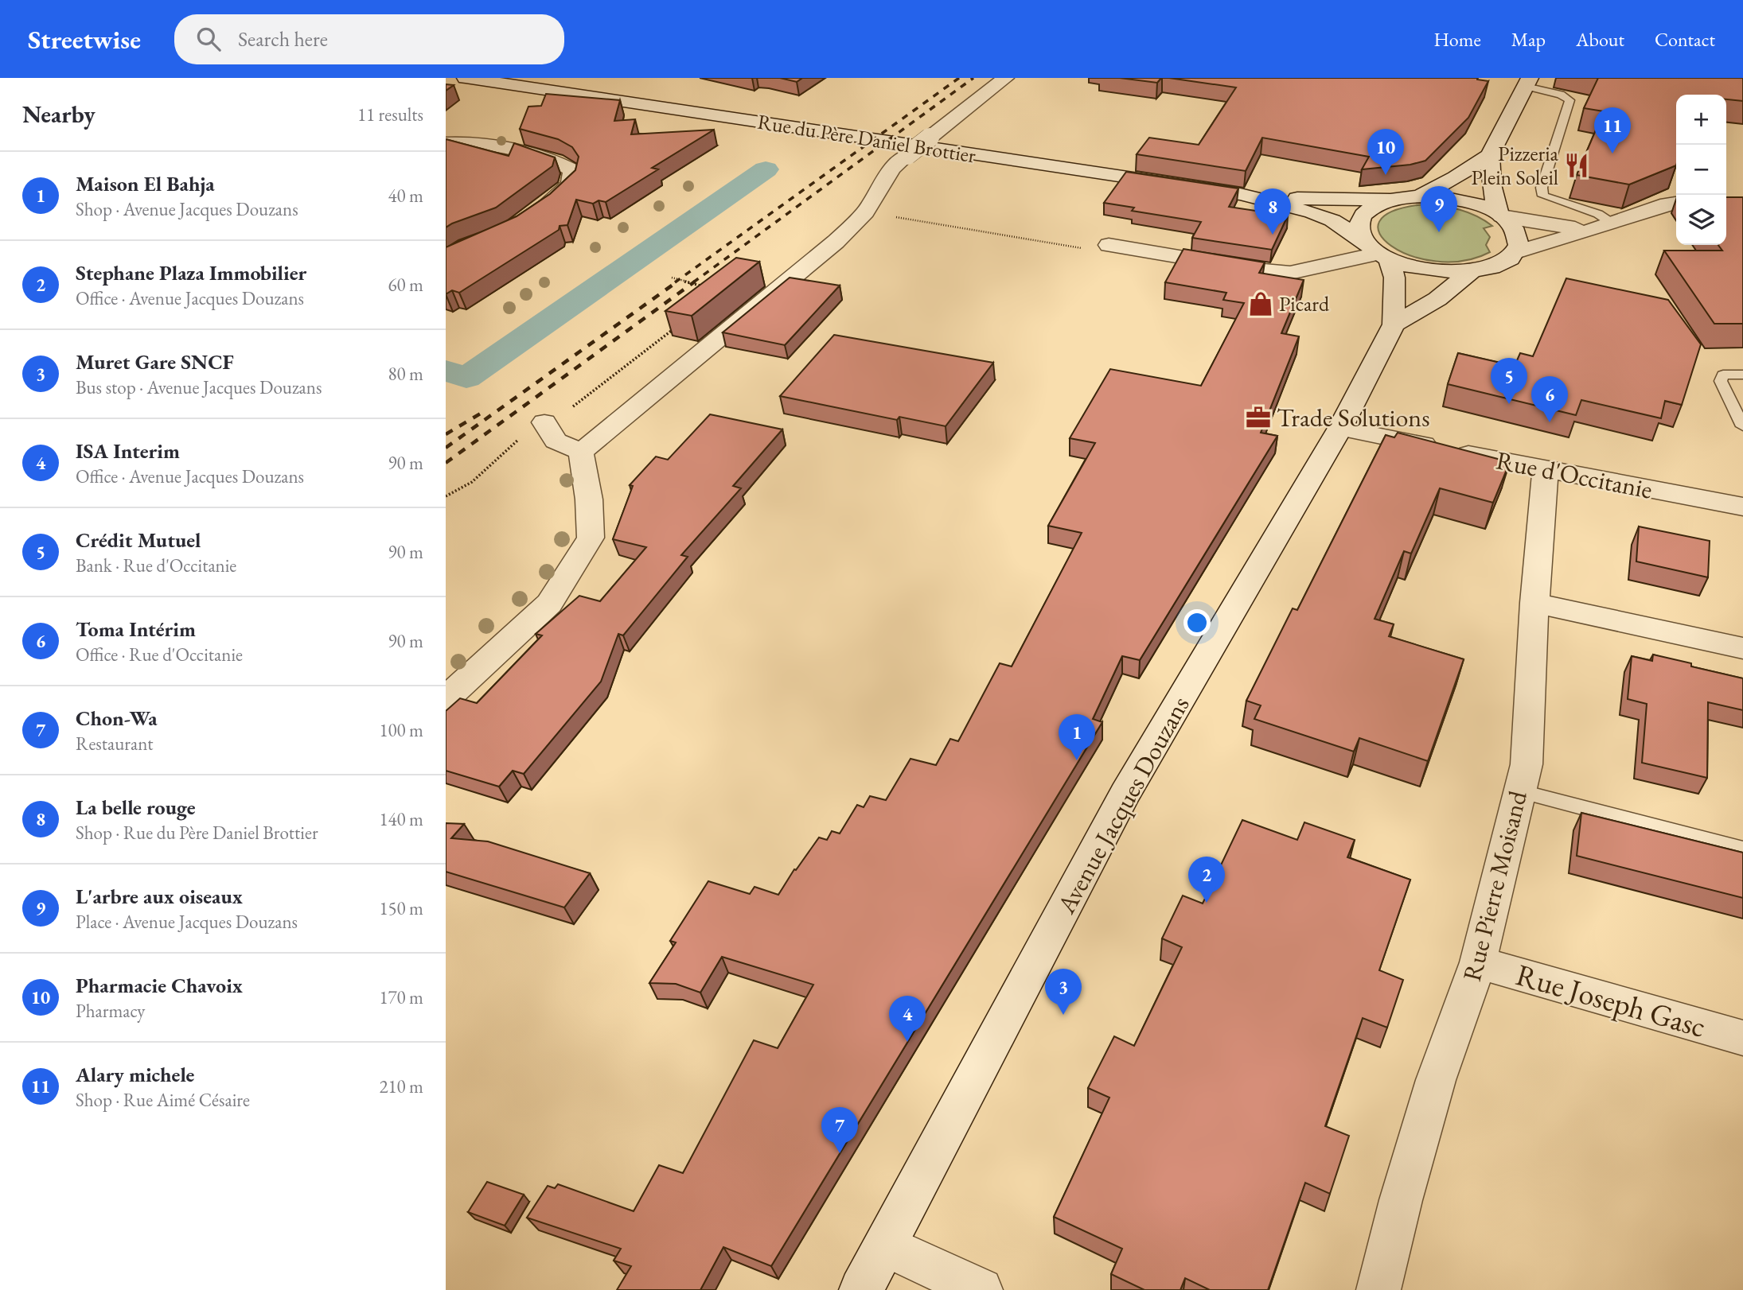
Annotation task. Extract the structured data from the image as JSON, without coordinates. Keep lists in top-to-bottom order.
{
  "streets": {
    "main road": [
      "Rue du Père Daniel Brottier",
      "Rue d'Occitanie",
      "Avenue Jacques Douzans",
      "Rue Pierre Moisand",
      "Rue Joseph Gasc"
    ]
  },
  "crossings": [
    ["Rue du Père Daniel Brottier", "Avenue Jacques Douzans"],
    ["Rue d'Occitanie", "Avenue Jacques Douzans"],
    ["Rue d'Occitanie", "Rue Pierre Moisand"],
    ["Rue Pierre Moisand", "Rue Joseph Gasc"]
  ],
  "places": {
    "restaurant": ["Pizzeria Plein Soleil"],
    "shop": ["Picard"],
    "office": ["Trade Solutions"]
  },
  "page": {
    "header": "Streetwise",
    "search": "Search here",
    "nav": [
      "Home",
      "Map",
      "About",
      "Contact"
    ],
    "heading": ["Nearby", "11 results"],
    "map_buttons": ["+", "−"],
    "pins": [
      "11",
      "10",
      "9",
      "8",
      "5",
      "6",
      "1",
      "2",
      "3",
      "4",
      "7"
    ],
    "list": [
      {
        "mark": "1",
        "name": "Maison El Bahja",
        "note": "Shop · Avenue Jacques Douzans",
        "value": "40 m"
      },
      {
        "mark": "2",
        "name": "Stephane Plaza Immobilier",
        "note": "Office · Avenue Jacques Douzans",
        "value": "60 m"
      },
      {
        "mark": "3",
        "name": "Muret Gare SNCF",
        "note": "Bus stop · Avenue Jacques Douzans",
        "value": "80 m"
      },
      {
        "mark": "4",
        "name": "ISA Interim",
        "note": "Office · Avenue Jacques Douzans",
        "value": "90 m"
      },
      {
        "mark": "5",
        "name": "Crédit Mutuel",
        "note": "Bank · Rue d'Occitanie",
        "value": "90 m"
      },
      {
        "mark": "6",
        "name": "Toma Intérim",
        "note": "Office · Rue d'Occitanie",
        "value": "90 m"
      },
      {
        "mark": "7",
        "name": "Chon-Wa",
        "note": "Restaurant",
        "value": "100 m"
      },
      {
        "mark": "8",
        "name": "La belle rouge",
        "note": "Shop · Rue du Père Daniel Brottier",
        "value": "140 m"
      },
      {
        "mark": "9",
        "name": "L'arbre aux oiseaux",
        "note": "Place · Avenue Jacques Douzans",
        "value": "150 m"
      },
      {
        "mark": "10",
        "name": "Pharmacie Chavoix",
        "note": "Pharmacy",
        "value": "170 m"
      },
      {
        "mark": "11",
        "name": "Alary michele",
        "note": "Shop · Rue Aimé Césaire",
        "value": "210 m"
      }
    ]
  }
}
